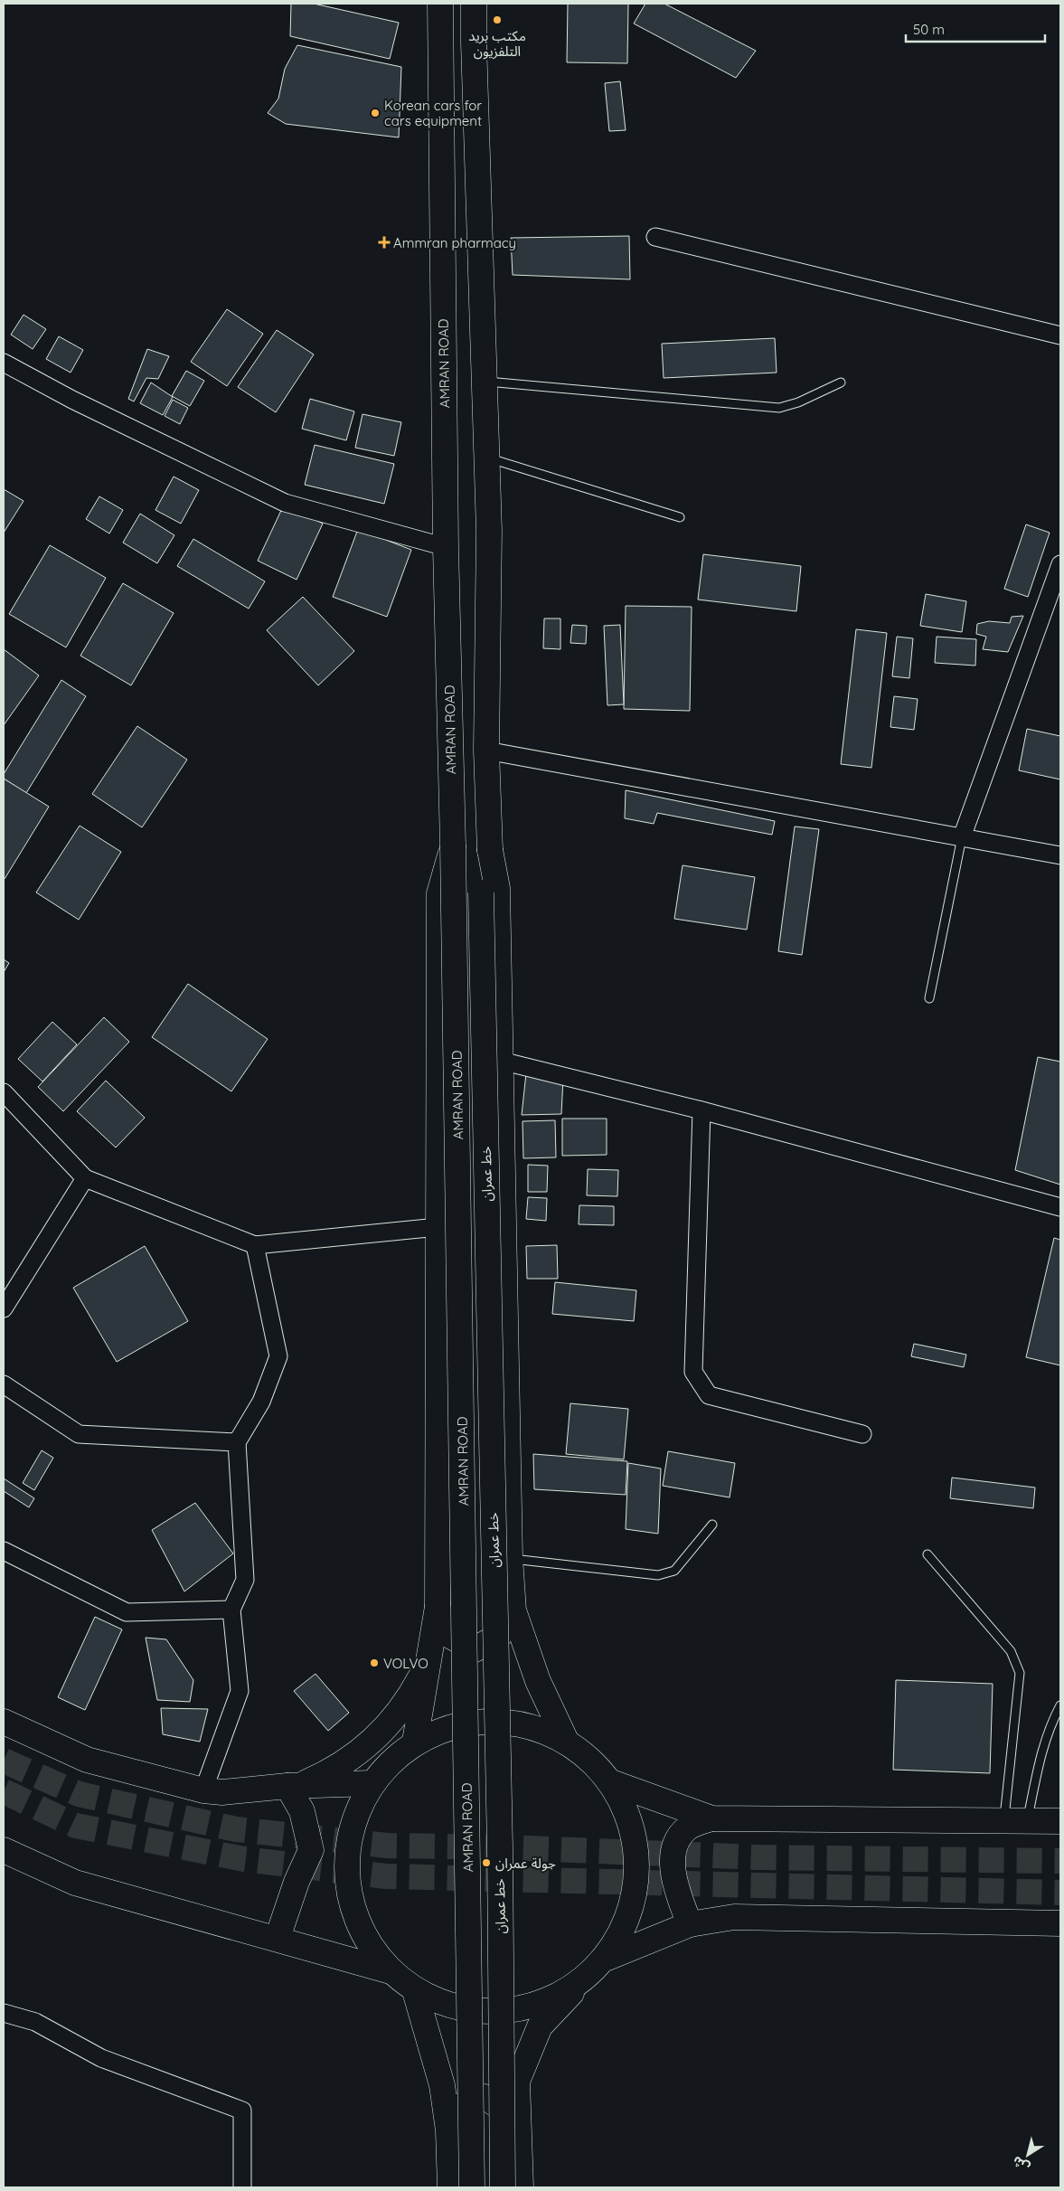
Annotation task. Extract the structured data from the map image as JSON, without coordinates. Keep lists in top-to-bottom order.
{
  "streets": {
    "main road": ["AMRAN ROAD", "خط عمران"]
  },
  "places": {
    "other": [
      "مكتب بريد التلفزيون",
      "Korean cars for cars equipment",
      "VOLVO",
      "جولة عمران"
    ],
    "health": ["Ammran pharmacy"]
  },
  "scale_bar": "50 m",
  "north": "bottom left"
}
